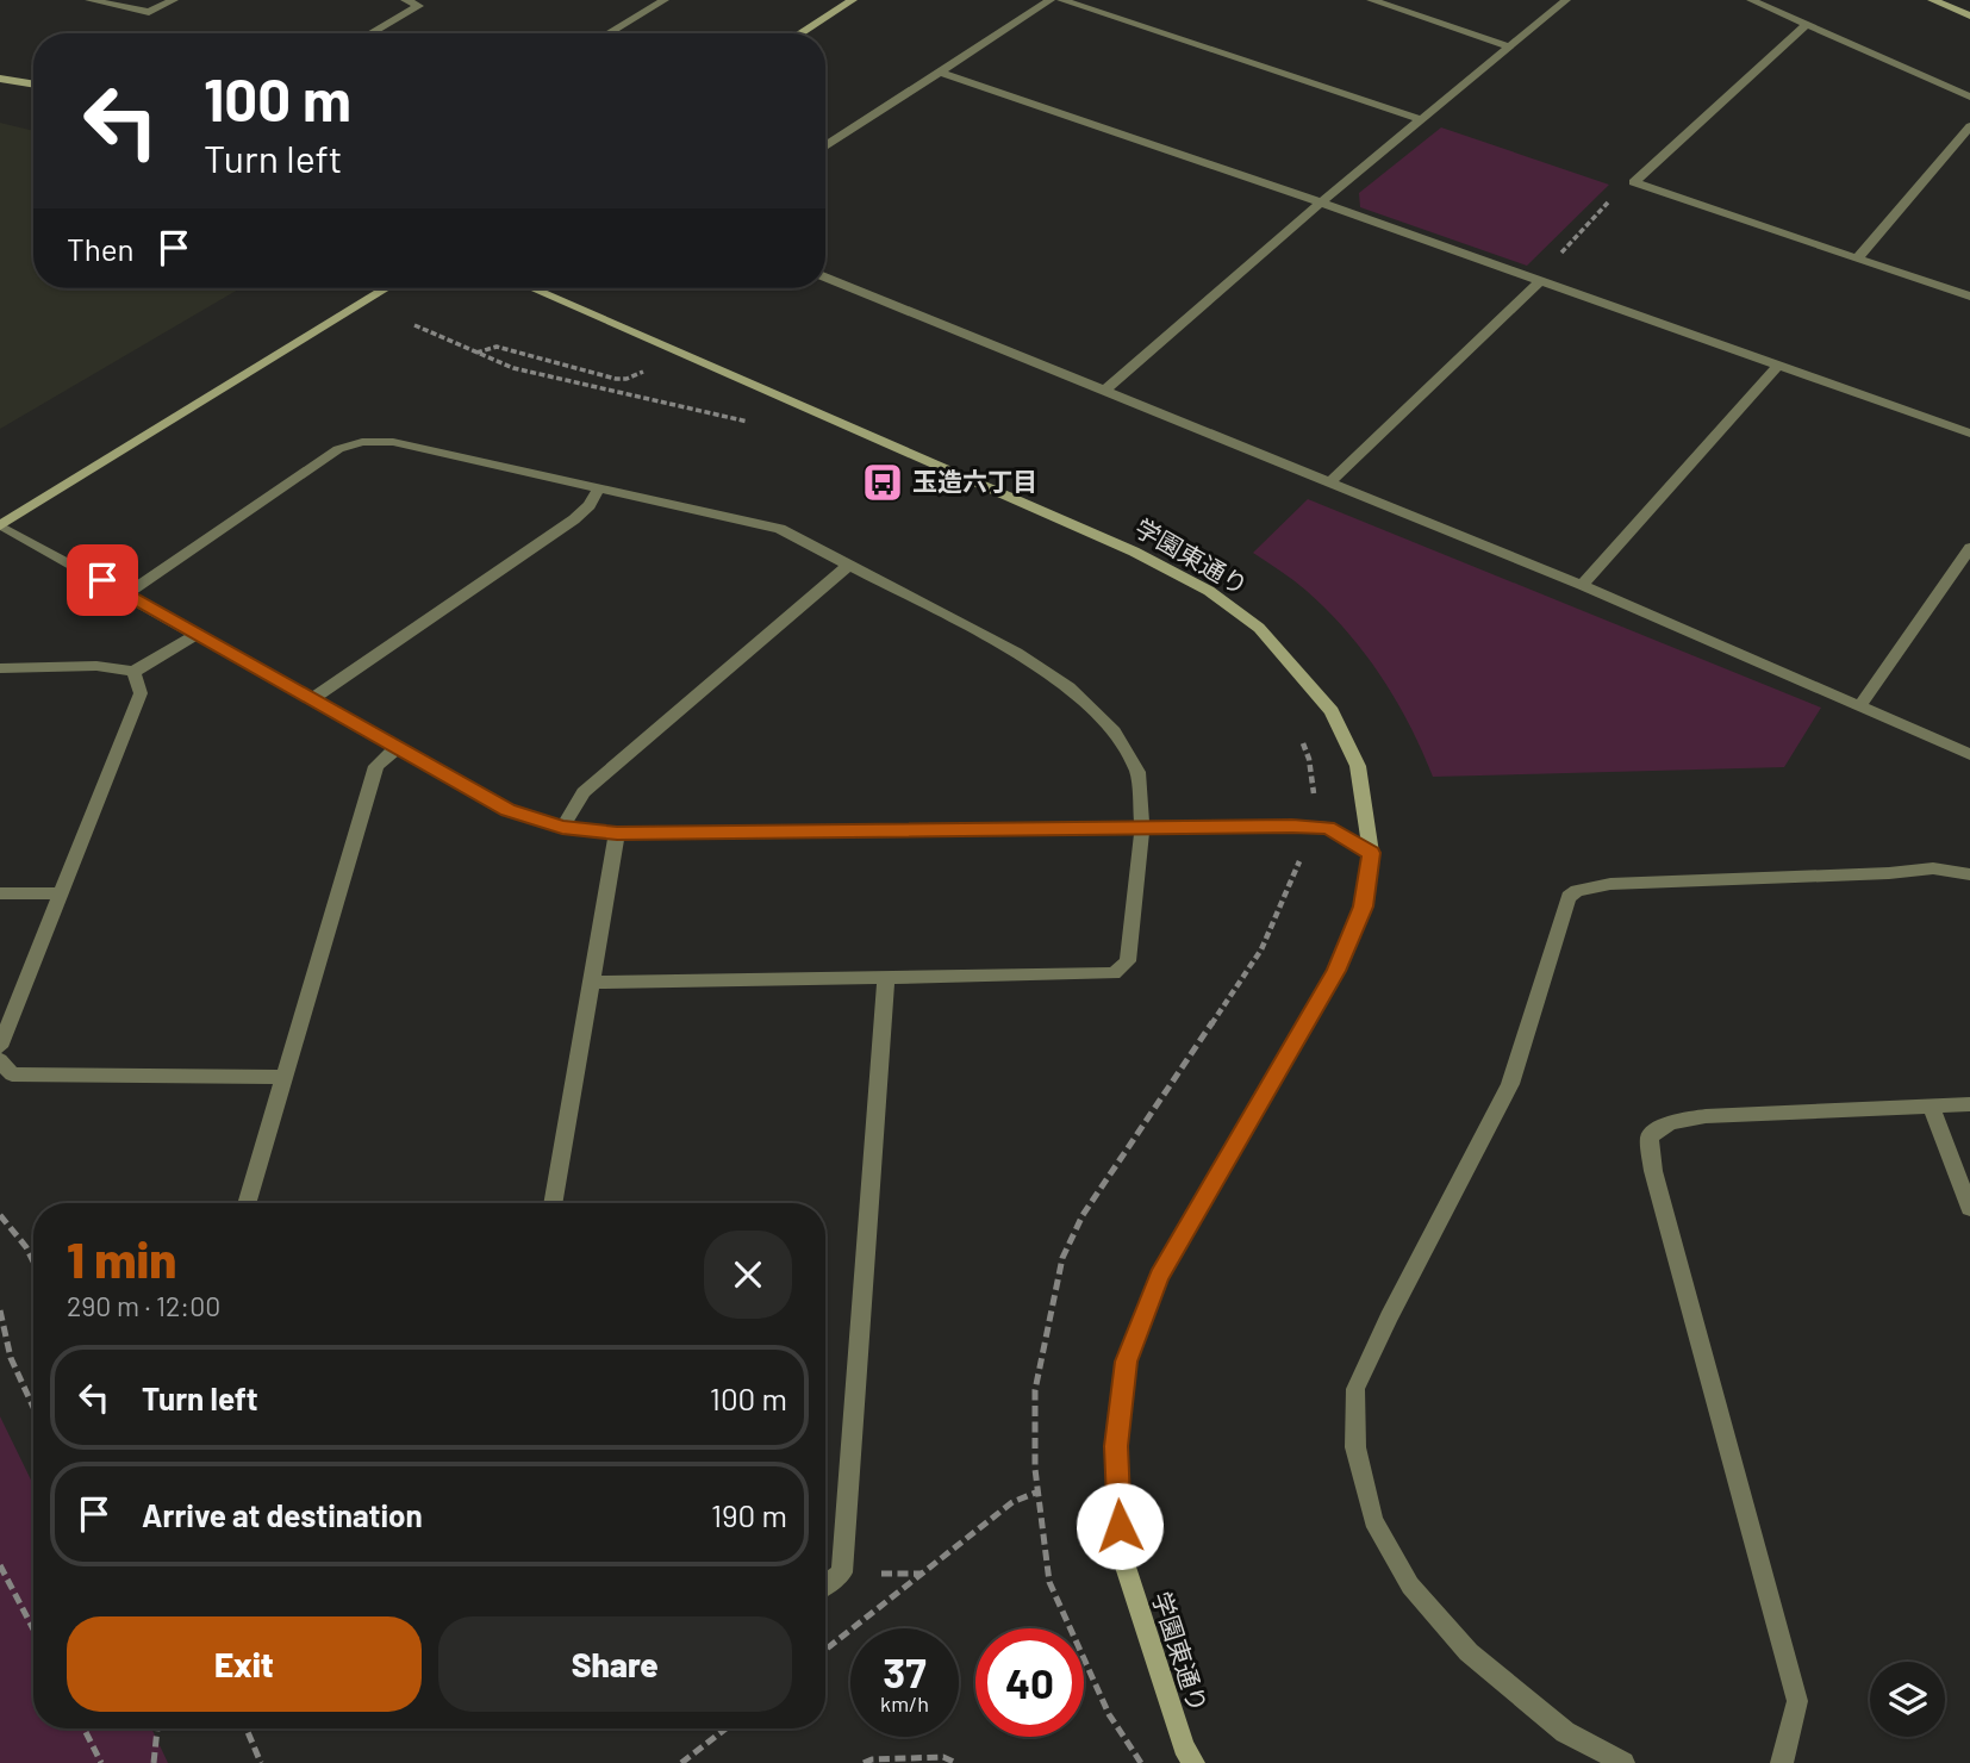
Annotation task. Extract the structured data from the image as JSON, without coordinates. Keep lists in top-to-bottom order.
{
  "streets": {
    "street": ["学園東通り"]
  },
  "places": {
    "bus stop": ["玉造六丁目"]
  },
  "page": {
    "turn": ["100 m", "Turn left"],
    "then": "Then",
    "heading": ["1 min", "290 m · 12:00"],
    "list": [
      {
        "name": "Turn left",
        "value": "100 m"
      },
      {
        "name": "Arrive at destination",
        "value": "190 m"
      }
    ],
    "buttons": ["Exit", "Share"],
    "speed": "37 km/h",
    "limit": "40"
  }
}
